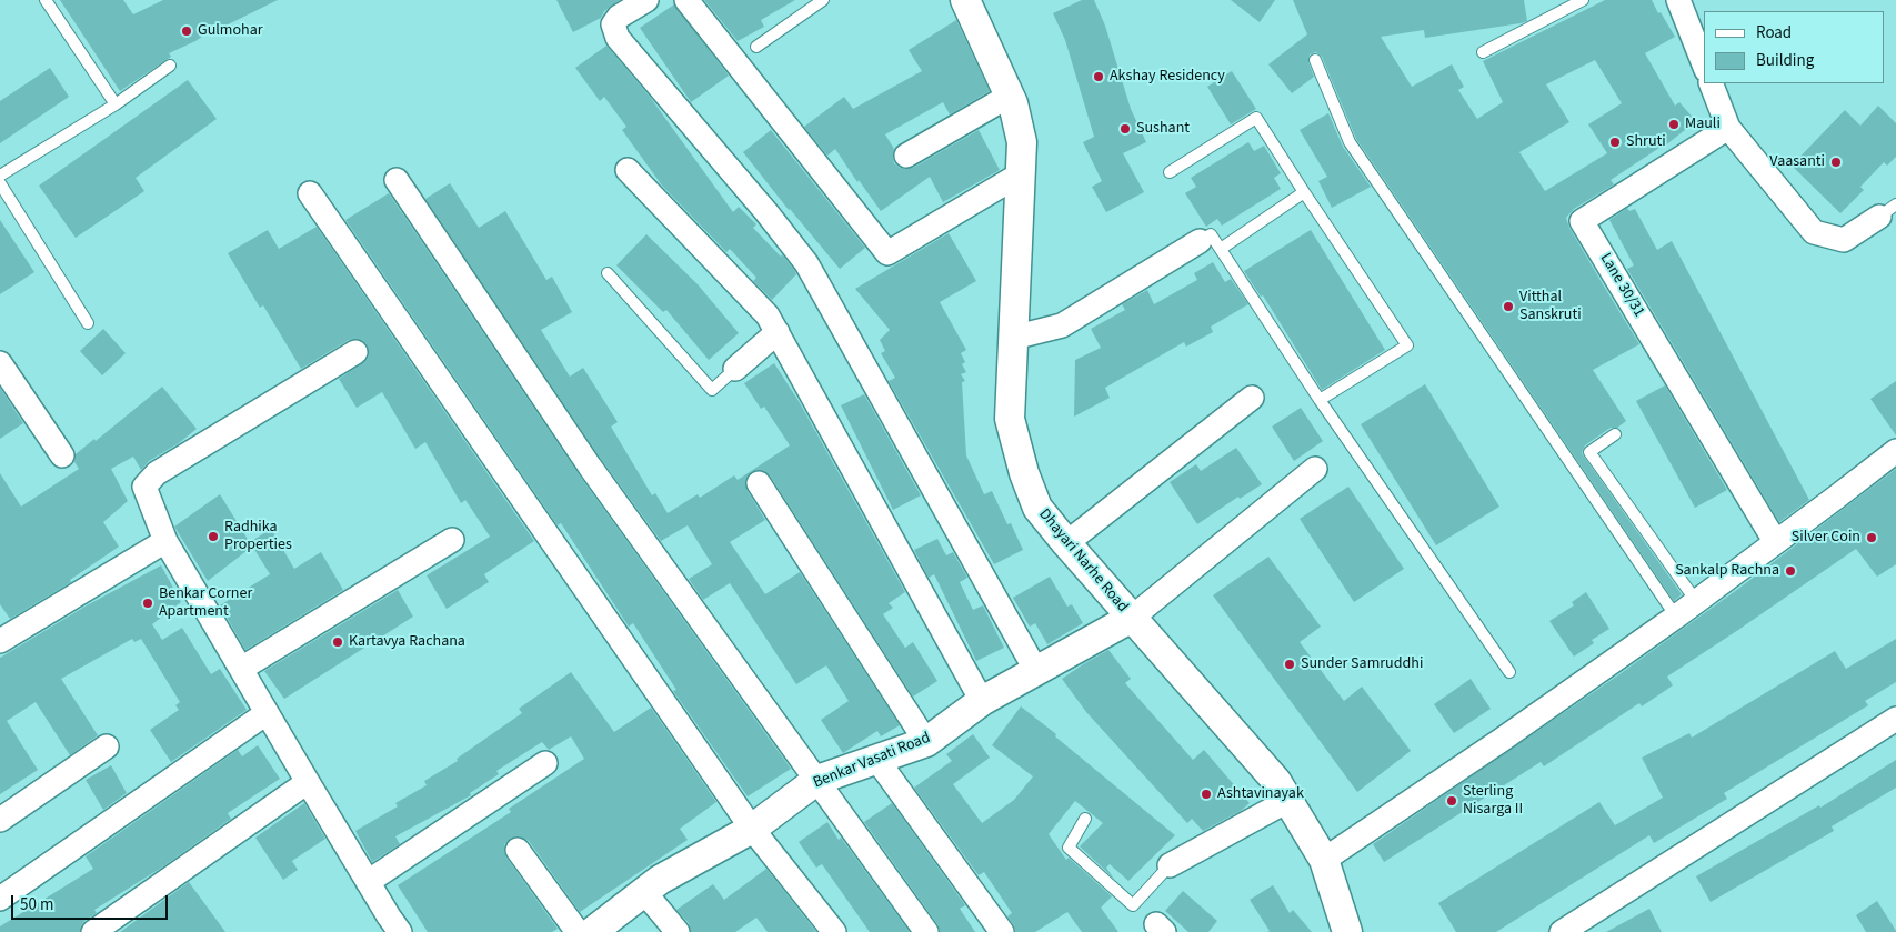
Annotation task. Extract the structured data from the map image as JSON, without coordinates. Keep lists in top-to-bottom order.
{
  "streets": {
    "street": ["Lane 30/31", "Dhayari Narhe Road", "Benkar Vasati Road"]
  },
  "crossings": [
    ["Dhayari Narhe Road", "Benkar Vasati Road"]
  ],
  "places": [
    "Gulmohar",
    "Akshay Residency",
    "Mauli",
    "Sushant",
    "Shruti",
    "Vaasanti",
    "Vitthal Sanskruti",
    "Radhika Properties",
    "Silver Coin",
    "Sankalp Rachna",
    "Benkar Corner Apartment",
    "Kartavya Rachana",
    "Sunder Samruddhi",
    "Ashtavinayak",
    "Sterling Nisarga II"
  ],
  "legend": ["Road", "Building"],
  "scale_bar": "50 m"
}
